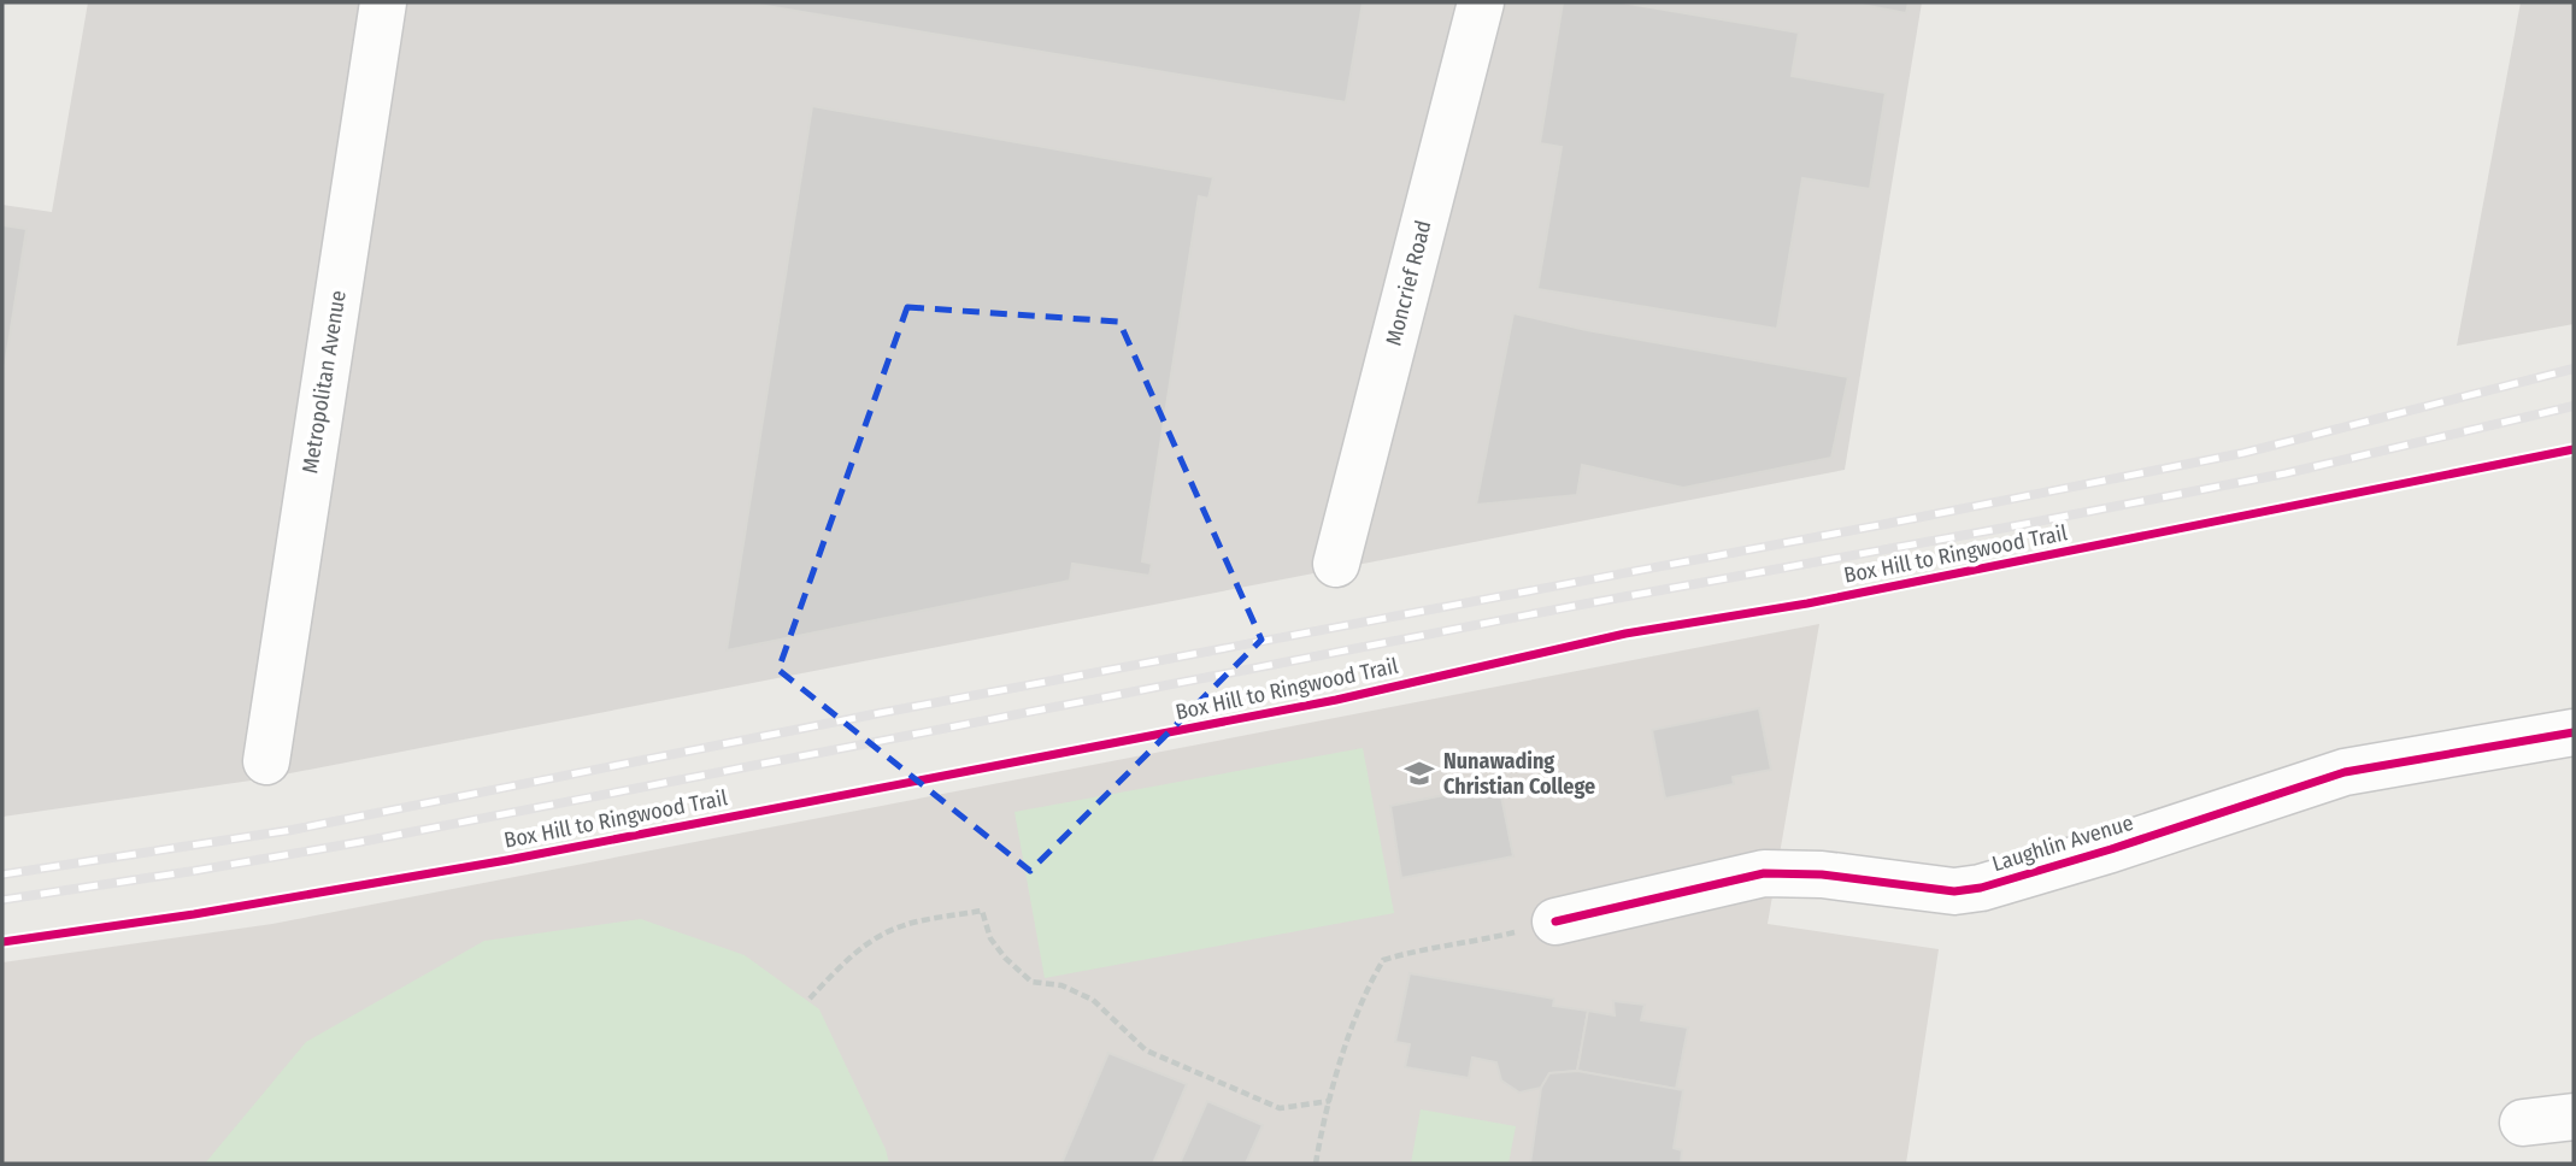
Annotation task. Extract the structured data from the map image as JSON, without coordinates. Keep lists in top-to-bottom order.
{
  "streets": {
    "street": ["Moncrief Road", "Metropolitan Avenue", "Laughlin Avenue"],
    "cycle path": ["Box Hill to Ringwood Trail"]
  },
  "places": {
    "school or university": ["Nunawading Christian College"]
  }
}
